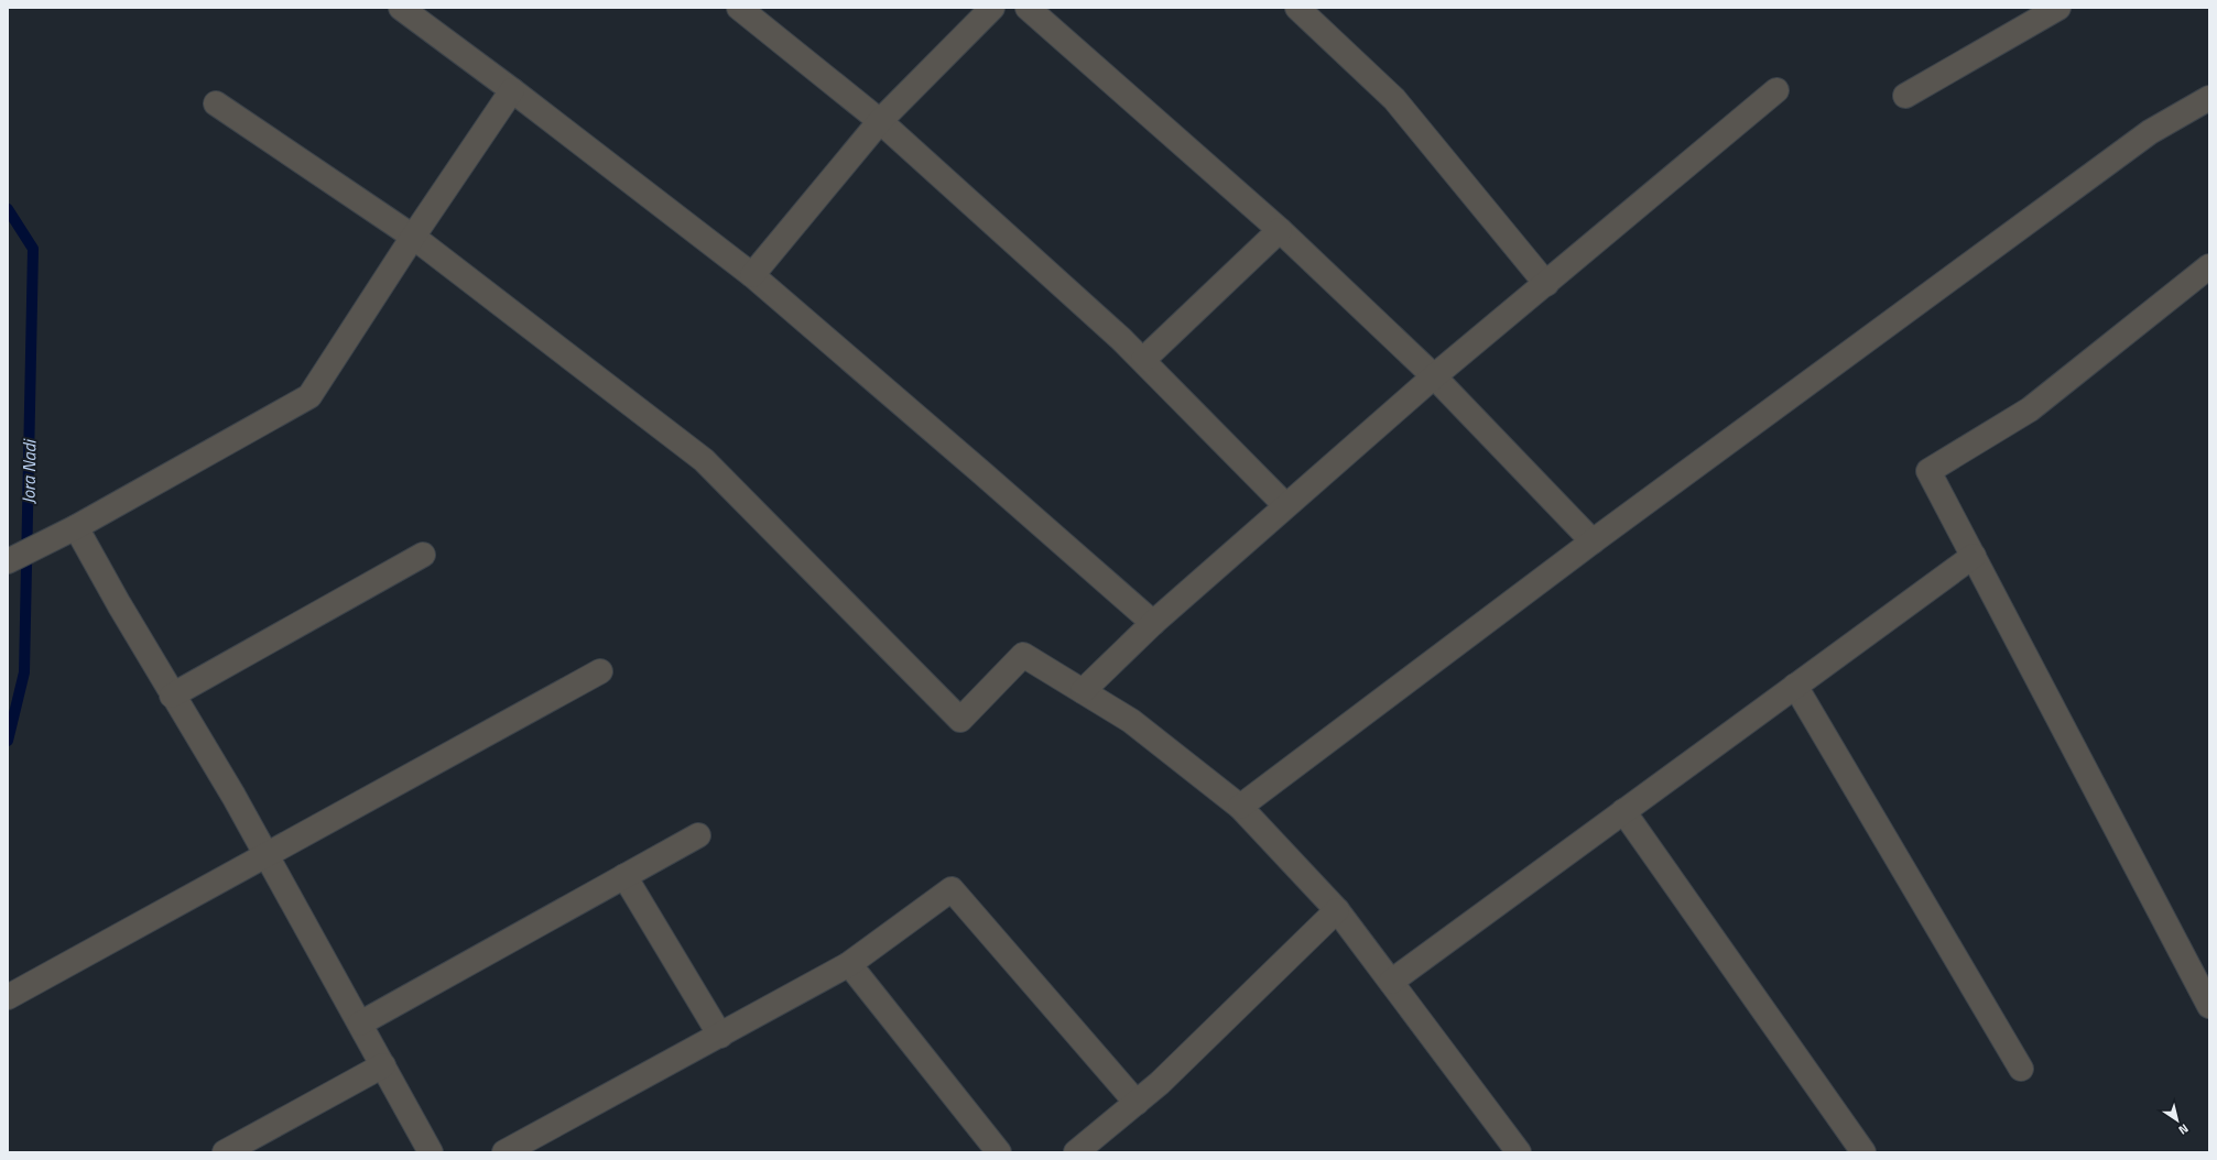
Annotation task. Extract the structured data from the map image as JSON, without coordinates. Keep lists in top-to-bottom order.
{
  "water": ["Jora Nadi"],
  "north": "bottom right"
}
